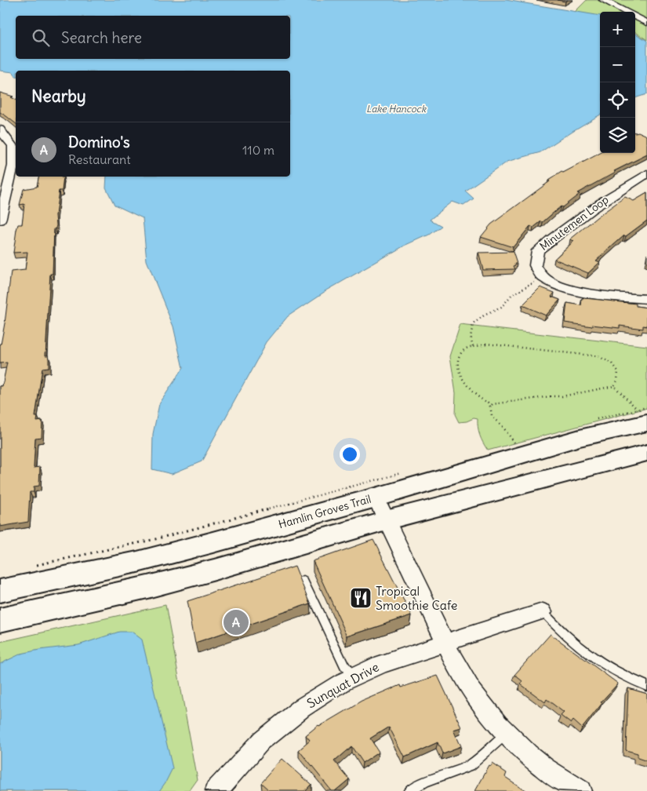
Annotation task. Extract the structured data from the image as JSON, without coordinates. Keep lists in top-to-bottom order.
{
  "streets": {
    "main road": ["Hamlin Groves Trail"],
    "street": ["Minutemen Loop", "Sunquat Drive"]
  },
  "water": ["Lake Hancock"],
  "places": {
    "restaurant": ["Tropical Smoothie Cafe"]
  },
  "page": {
    "map_buttons": ["+", "−"],
    "search": "Search here",
    "heading": "Nearby",
    "list": [
      {
        "mark": "A",
        "name": "Domino's",
        "note": "Restaurant",
        "value": "110 m"
      }
    ],
    "pins": "A"
  }
}
